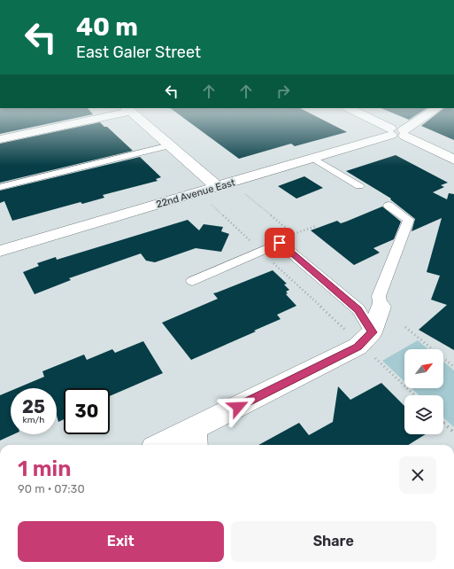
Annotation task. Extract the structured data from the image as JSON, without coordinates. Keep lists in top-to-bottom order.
{
  "streets": {
    "street": ["22nd Avenue East"]
  },
  "north": "top right",
  "page": {
    "turn": ["40 m", "East Galer Street"],
    "speed": "25 km/h",
    "limit": "30",
    "heading": ["1 min", "90 m · 07:30"],
    "buttons": ["Exit", "Share"]
  }
}
